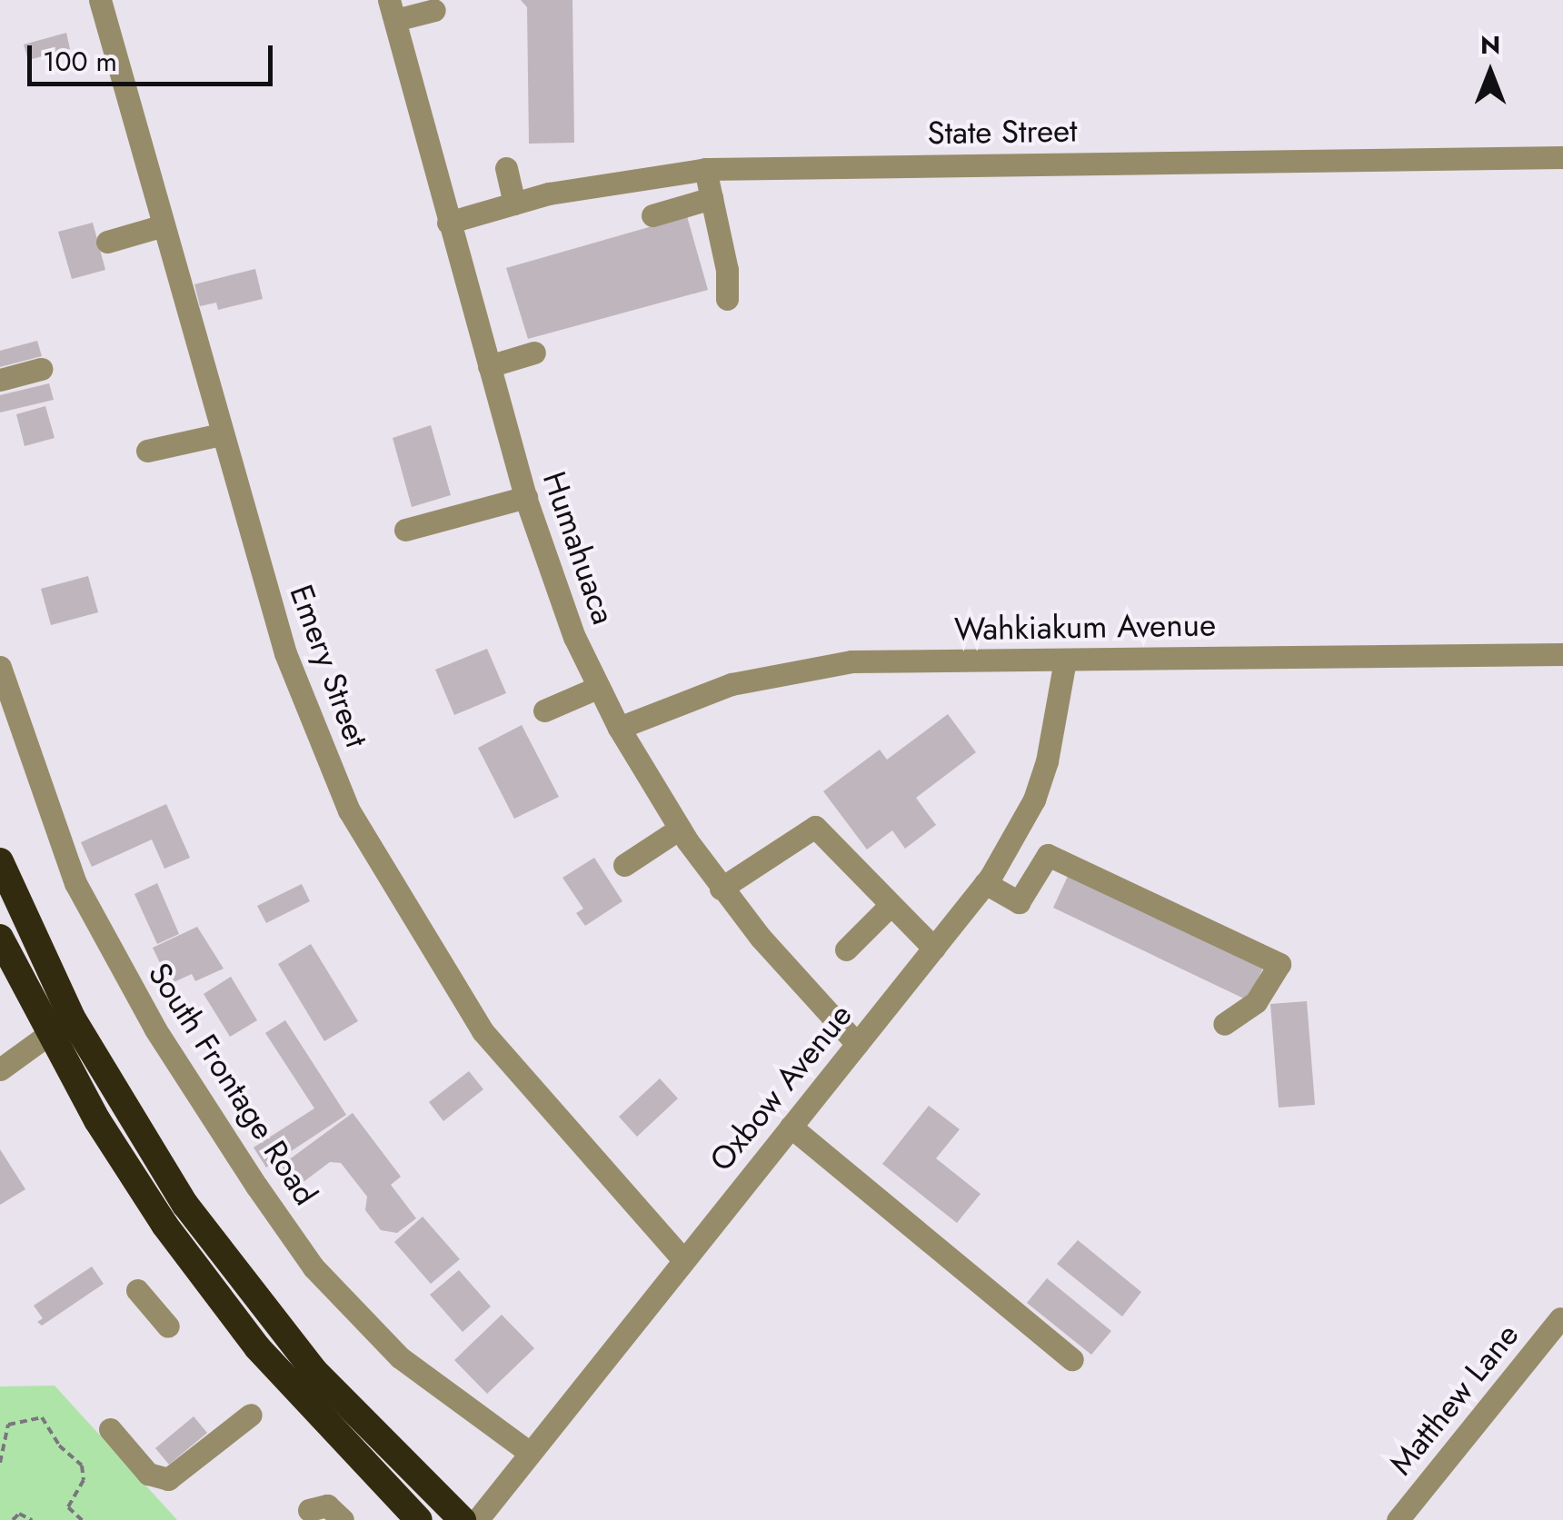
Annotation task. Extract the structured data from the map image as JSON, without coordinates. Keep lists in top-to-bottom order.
{
  "streets": {
    "street": [
      "State Street",
      "Humahuaca",
      "Wahkiakum Avenue",
      "Emery Street",
      "South Frontage Road",
      "Oxbow Avenue",
      "Matthew Lane"
    ]
  },
  "crossings": [
    ["State Street", "Humahuaca"],
    ["Humahuaca", "Wahkiakum Avenue"],
    ["Humahuaca", "Oxbow Avenue"],
    ["Wahkiakum Avenue", "Oxbow Avenue"],
    ["Emery Street", "Oxbow Avenue"],
    ["South Frontage Road", "Oxbow Avenue"]
  ],
  "scale_bar": "100 m",
  "north": "top"
}
